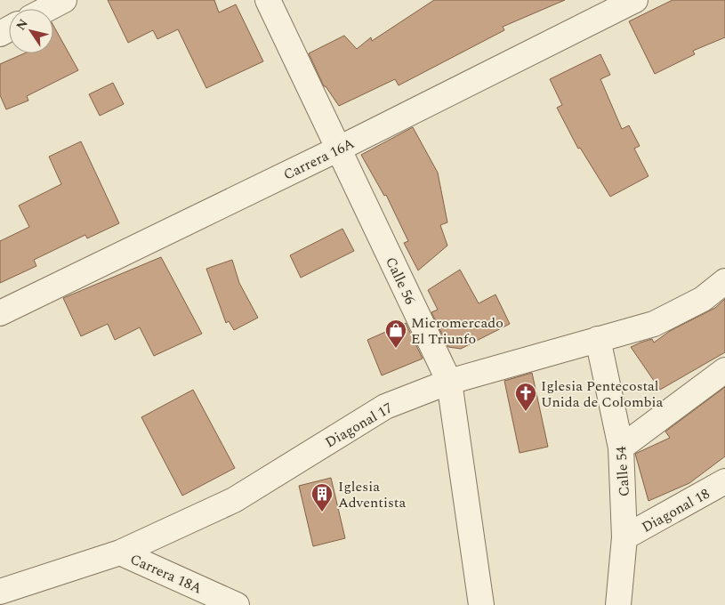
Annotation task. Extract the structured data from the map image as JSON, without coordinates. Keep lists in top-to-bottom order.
{
  "streets": {
    "street": [
      "Carrera 16A",
      "Calle 56",
      "Diagonal 17",
      "Calle 54",
      "Diagonal 18",
      "Carrera 18A"
    ]
  },
  "crossings": [
    ["Carrera 16A", "Calle 56"],
    ["Calle 56", "Diagonal 17"],
    ["Diagonal 17", "Calle 54"],
    ["Diagonal 17", "Carrera 18A"],
    ["Calle 54", "Diagonal 18"]
  ],
  "places": {
    "shop": ["Micromercado El Triunfo"],
    "church": ["Iglesia Pentecostal Unida de Colombia"],
    "building": ["Iglesia Adventista"]
  },
  "north": "top left"
}
